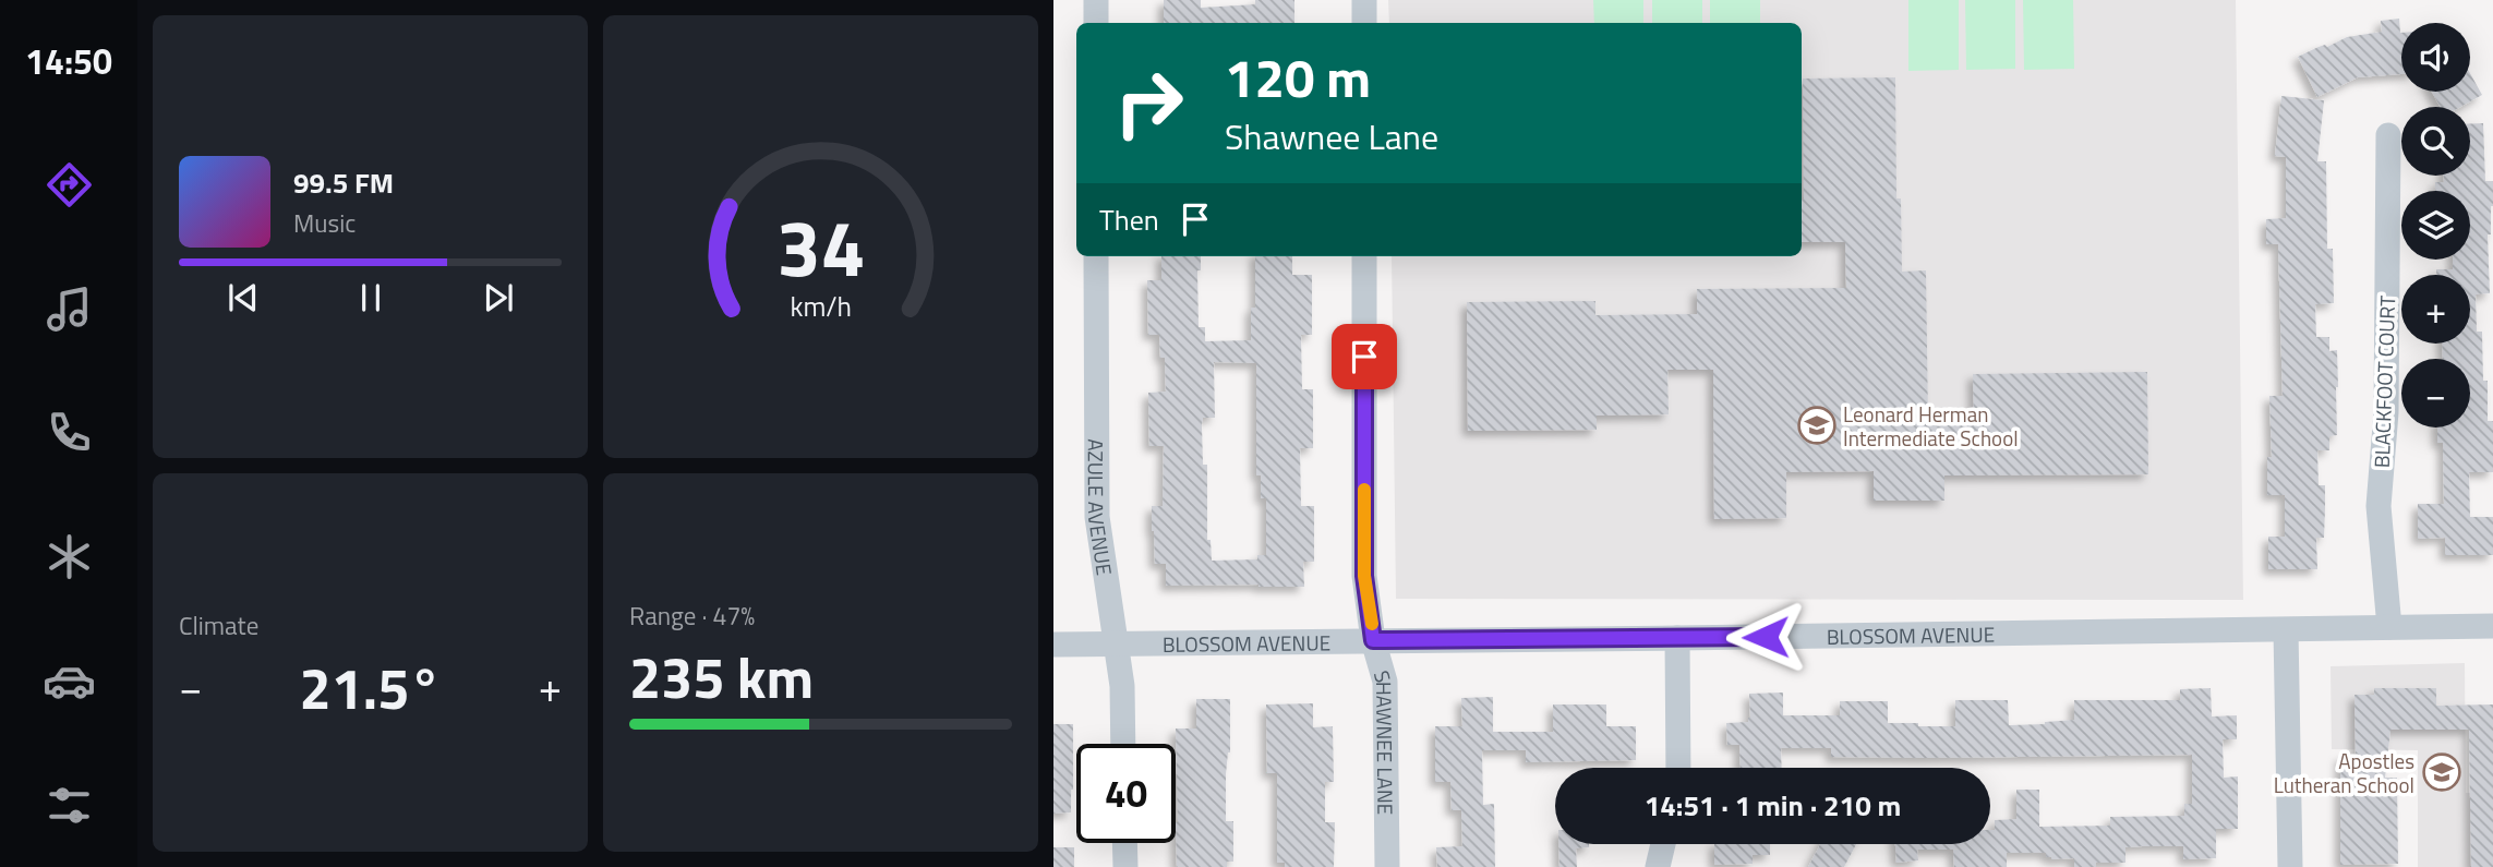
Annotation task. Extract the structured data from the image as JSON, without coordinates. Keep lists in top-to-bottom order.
{
  "streets": {
    "street": [
      "BLACKFOOT COURT",
      "AZULE AVENUE",
      "BLOSSOM AVENUE",
      "SHAWNEE LANE"
    ]
  },
  "crossings": [
    ["BLACKFOOT COURT", "BLOSSOM AVENUE"],
    ["AZULE AVENUE", "BLOSSOM AVENUE"],
    ["BLOSSOM AVENUE", "SHAWNEE LANE"]
  ],
  "places": {
    "school or university": ["Leonard Herman Intermediate School", "Apostles Lutheran School"]
  },
  "page": {
    "tabs": "14:50",
    "map_buttons": ["+", "−"],
    "turn": ["120 m", "Shawnee Lane"],
    "song": ["99.5 FM", "Music"],
    "then": "Then",
    "tile": [
      "Climate",
      ["Range · 47%", "235 km"]
    ],
    "heat": ["−", "21.5°", "+"],
    "limit": "40",
    "trip": "14:51 · 1 min · 210 m",
    "gauge": ["34", "km/h"]
  }
}
